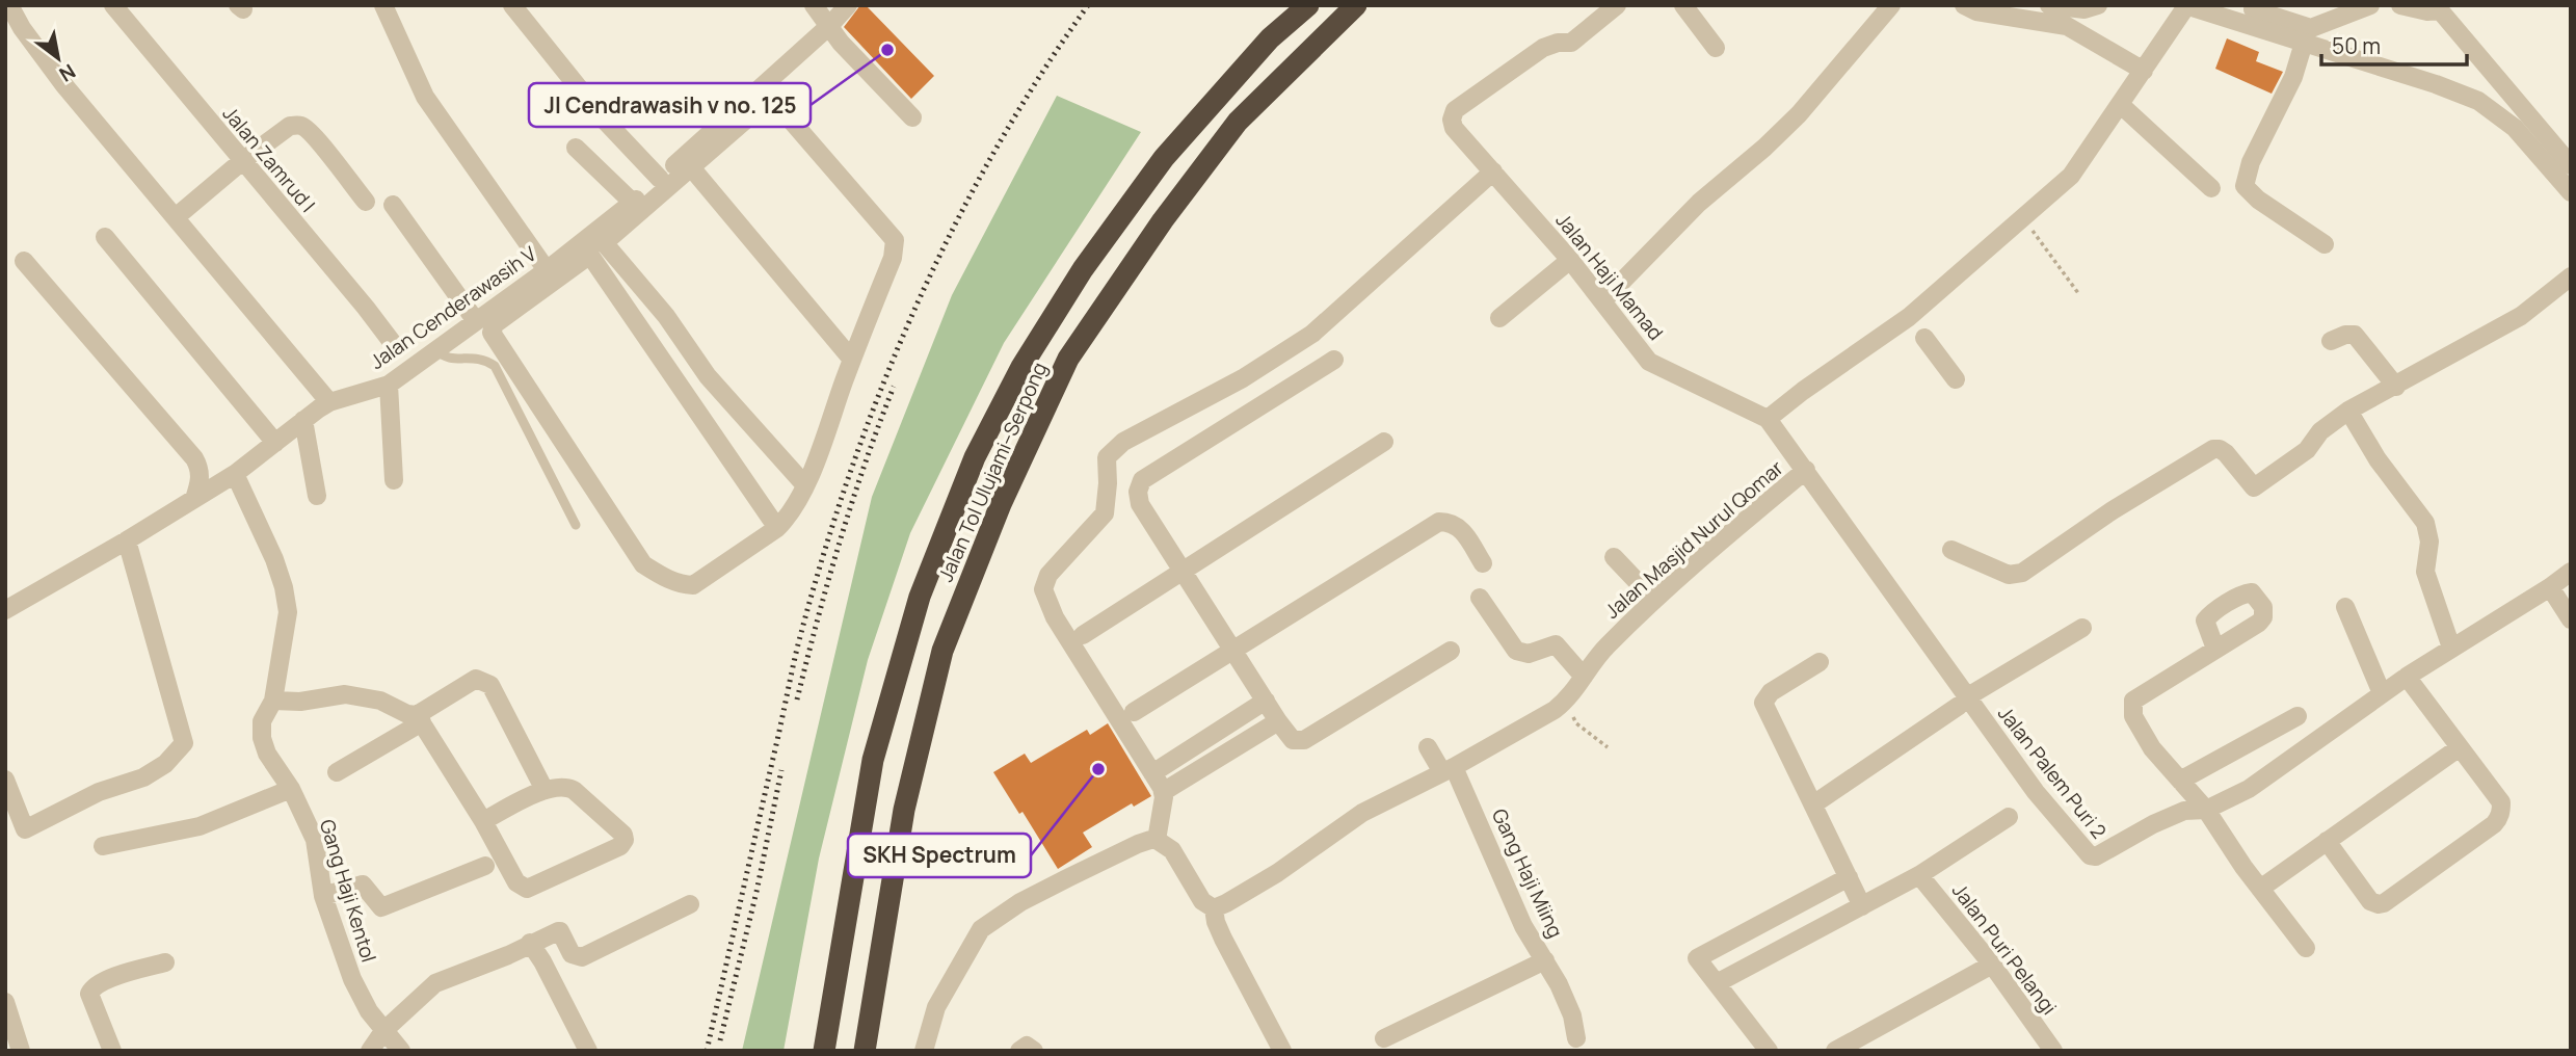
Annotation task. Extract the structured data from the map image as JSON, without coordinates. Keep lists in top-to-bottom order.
{
  "streets": {
    "highway": ["Jalan Tol Ulujami–Serpong"],
    "street": [
      "Jalan Zamrud I",
      "Jalan Haji Mamad",
      "Jalan Cenderawasih V",
      "Jalan Masjid Nurul Qomar",
      "Jalan Palem Puri 2",
      "Gang Haji Miing",
      "Gang Haji Kentol",
      "Jalan Puri Pelangi"
    ]
  },
  "crossings": [
    ["Jalan Haji Mamad", "Jalan Masjid Nurul Qomar"],
    ["Jalan Cenderawasih V", "Gang Haji Kentol"],
    ["Jalan Masjid Nurul Qomar", "Jalan Palem Puri 2"],
    ["Jalan Masjid Nurul Qomar", "Gang Haji Miing"]
  ],
  "places": ["Jl Cendrawasih v no. 125", "SKH Spectrum"],
  "scale_bar": "50 m",
  "north": "bottom right"
}
